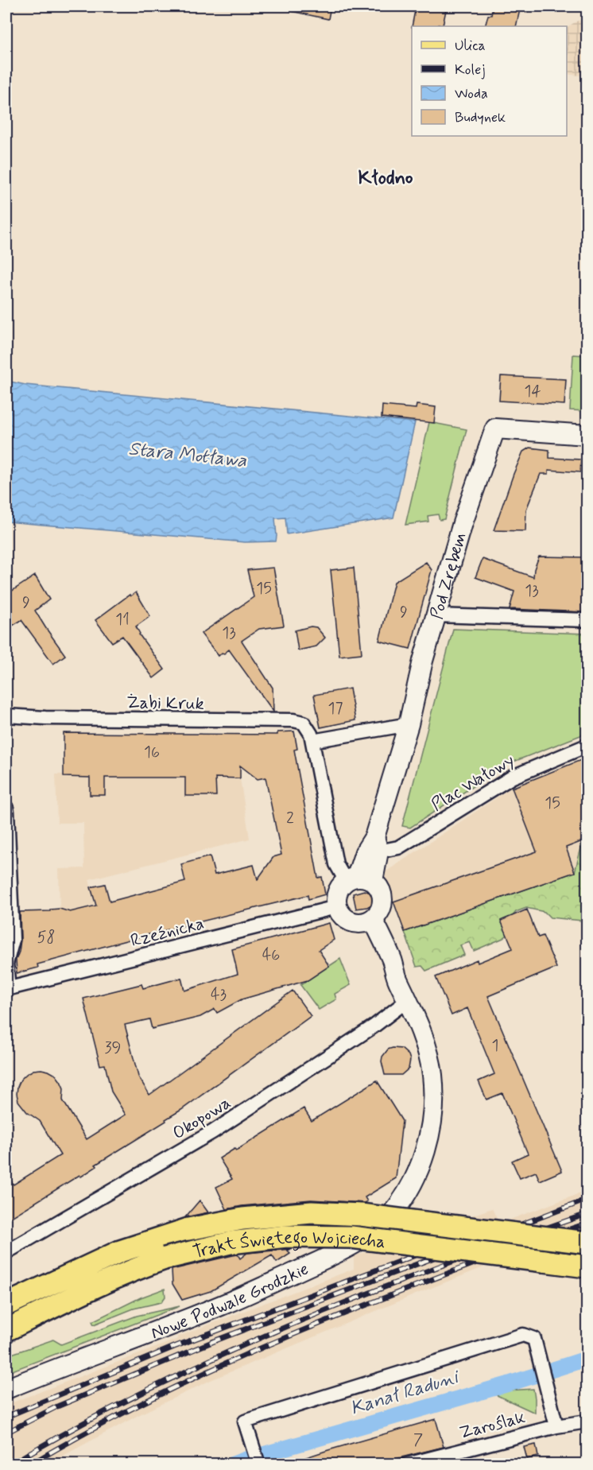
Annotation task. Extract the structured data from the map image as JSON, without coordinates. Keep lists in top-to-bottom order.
{
  "streets": {
    "main road": ["Trakt Świętego Wojciecha"],
    "street": [
      "Pod Zrębem",
      "Żabi Kruk",
      "Plac Wałowy",
      "Rzeźnicka",
      "Okopowa",
      "Nowe Podwale Grodzkie",
      "Zaroślak"
    ]
  },
  "crossings": [
    ["Pod Zrębem", "Plac Wałowy"],
    ["Pod Zrębem", "Rzeźnicka"],
    ["Pod Zrębem", "Nowe Podwale Grodzkie"],
    ["Rzeźnicka", "Nowe Podwale Grodzkie"],
    ["Okopowa", "Nowe Podwale Grodzkie"]
  ],
  "districts": ["Kłodno"],
  "water": ["Stara Motława", "Kanał Raduni"],
  "house_numbers": [
    "14",
    "15",
    "13",
    "9",
    "9",
    "11",
    "13",
    "17",
    "16",
    "15",
    "2",
    "58",
    "46",
    "43",
    "1",
    "39",
    "7"
  ],
  "legend": [
    "Ulica",
    "Kolej",
    "Woda",
    "Budynek"
  ]
}
